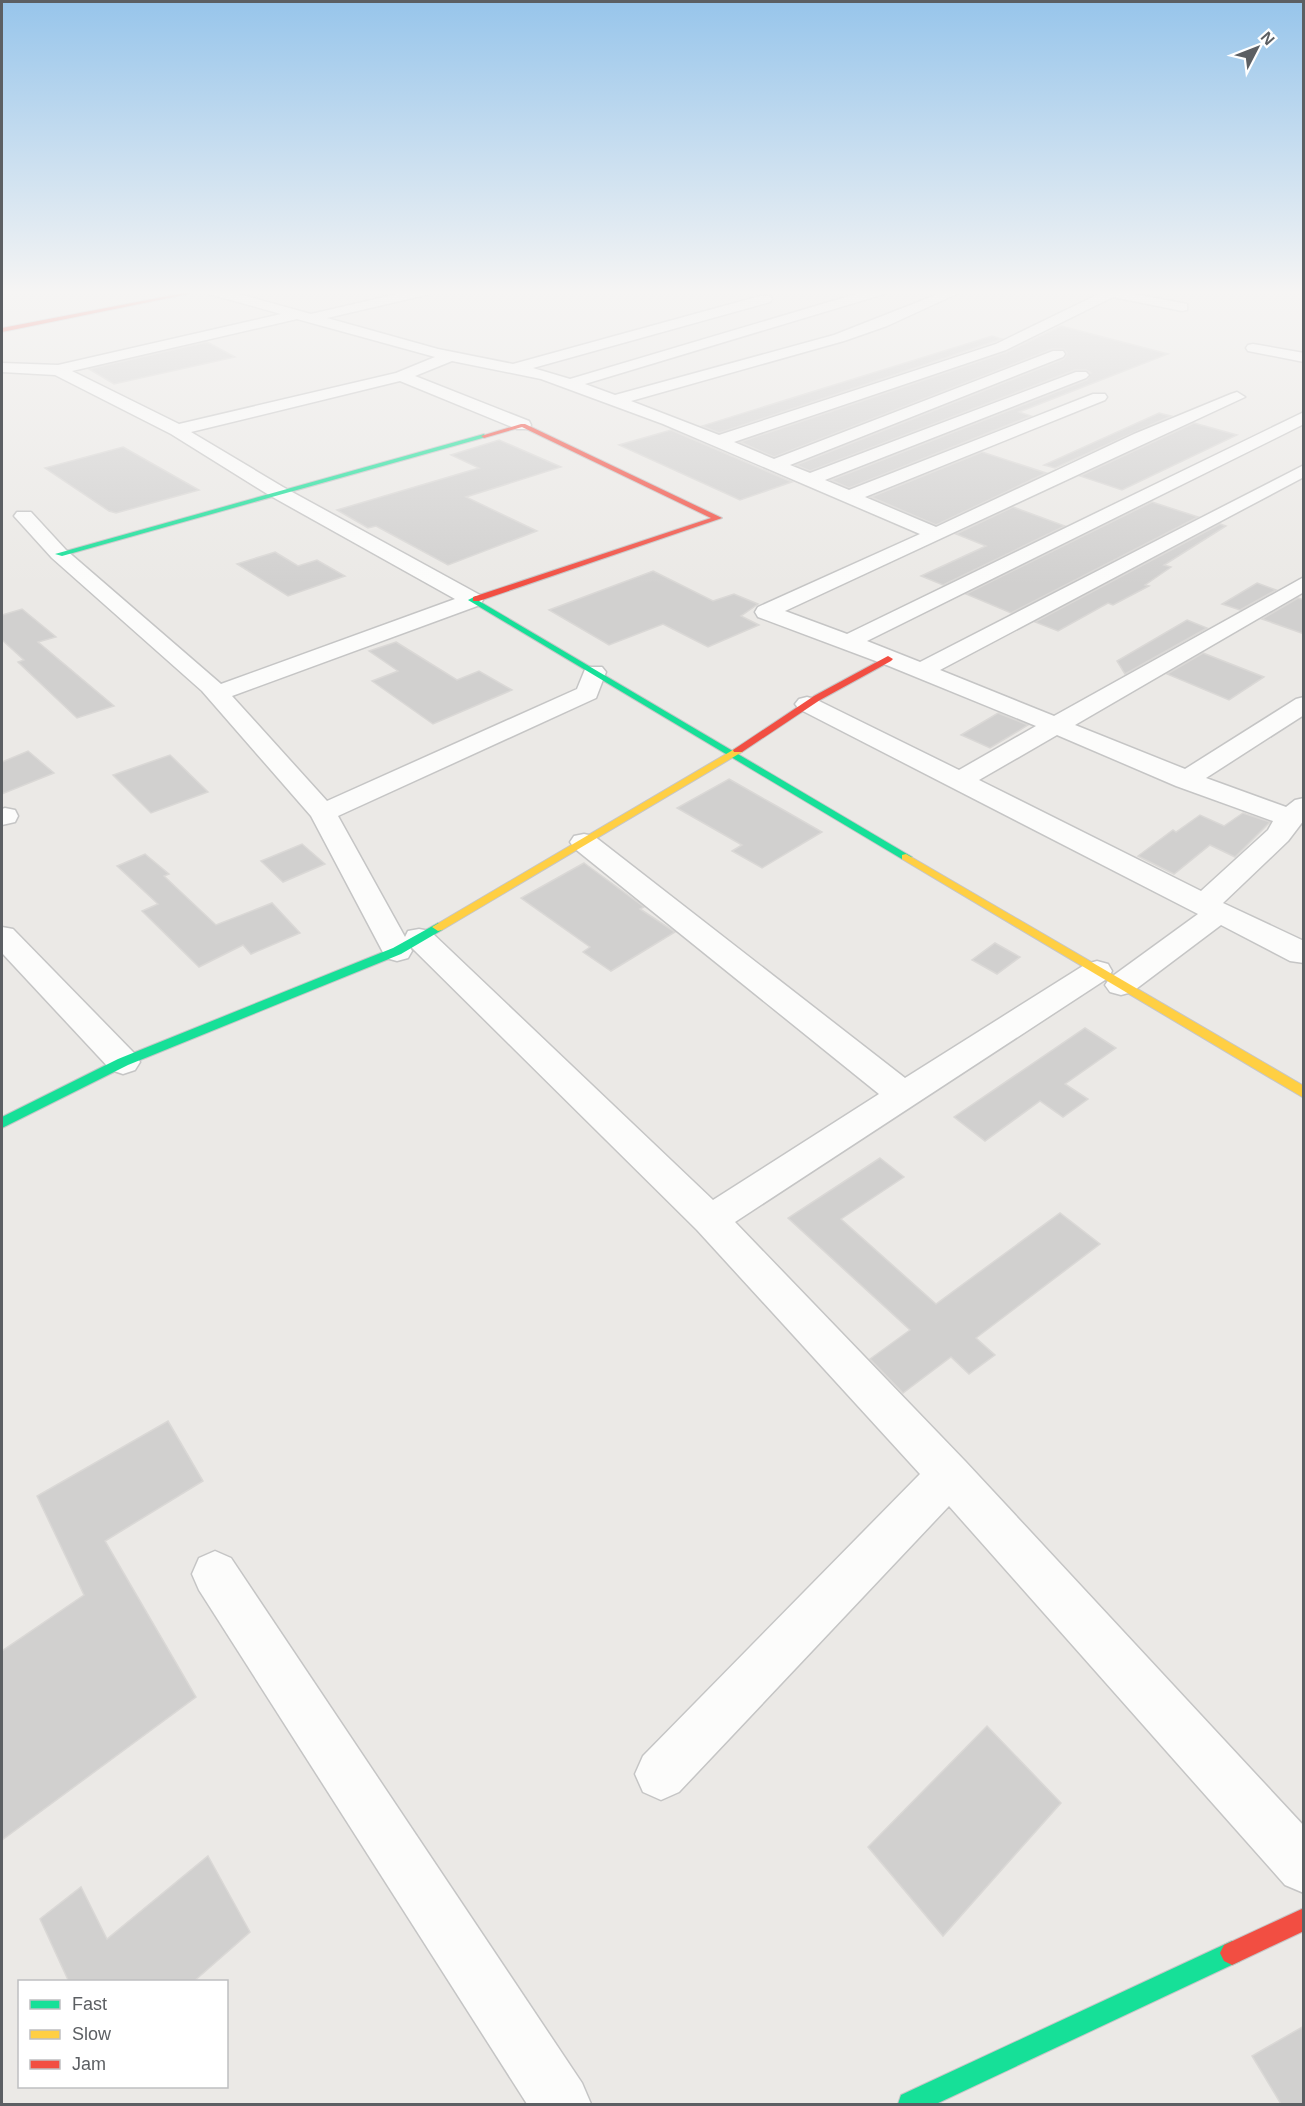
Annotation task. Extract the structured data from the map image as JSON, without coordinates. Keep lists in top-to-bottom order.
{
  "legend": ["Fast", "Slow", "Jam"],
  "north": "top right"
}
